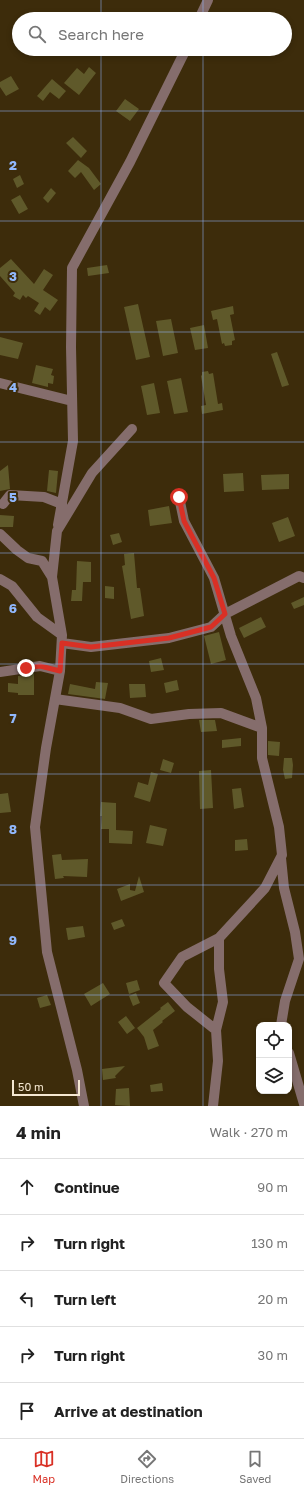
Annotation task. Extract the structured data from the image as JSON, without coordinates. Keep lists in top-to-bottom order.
{
  "scale_bar": "50 m",
  "page": {
    "search": "Search here",
    "scale": "50 m",
    "heading": ["4 min", "Walk · 270 m"],
    "list": [
      ["Continue", "90 m"],
      ["Turn right", "130 m"],
      ["Turn left", "20 m"],
      ["Turn right", "30 m"],
      "Arrive at destination"
    ],
    "nav": ["Map", "Directions", "Saved"]
  },
  "grid": {
    "rows": [
      "2",
      "3",
      "4",
      "5",
      "6",
      "7",
      "8",
      "9"
    ]
  }
}
